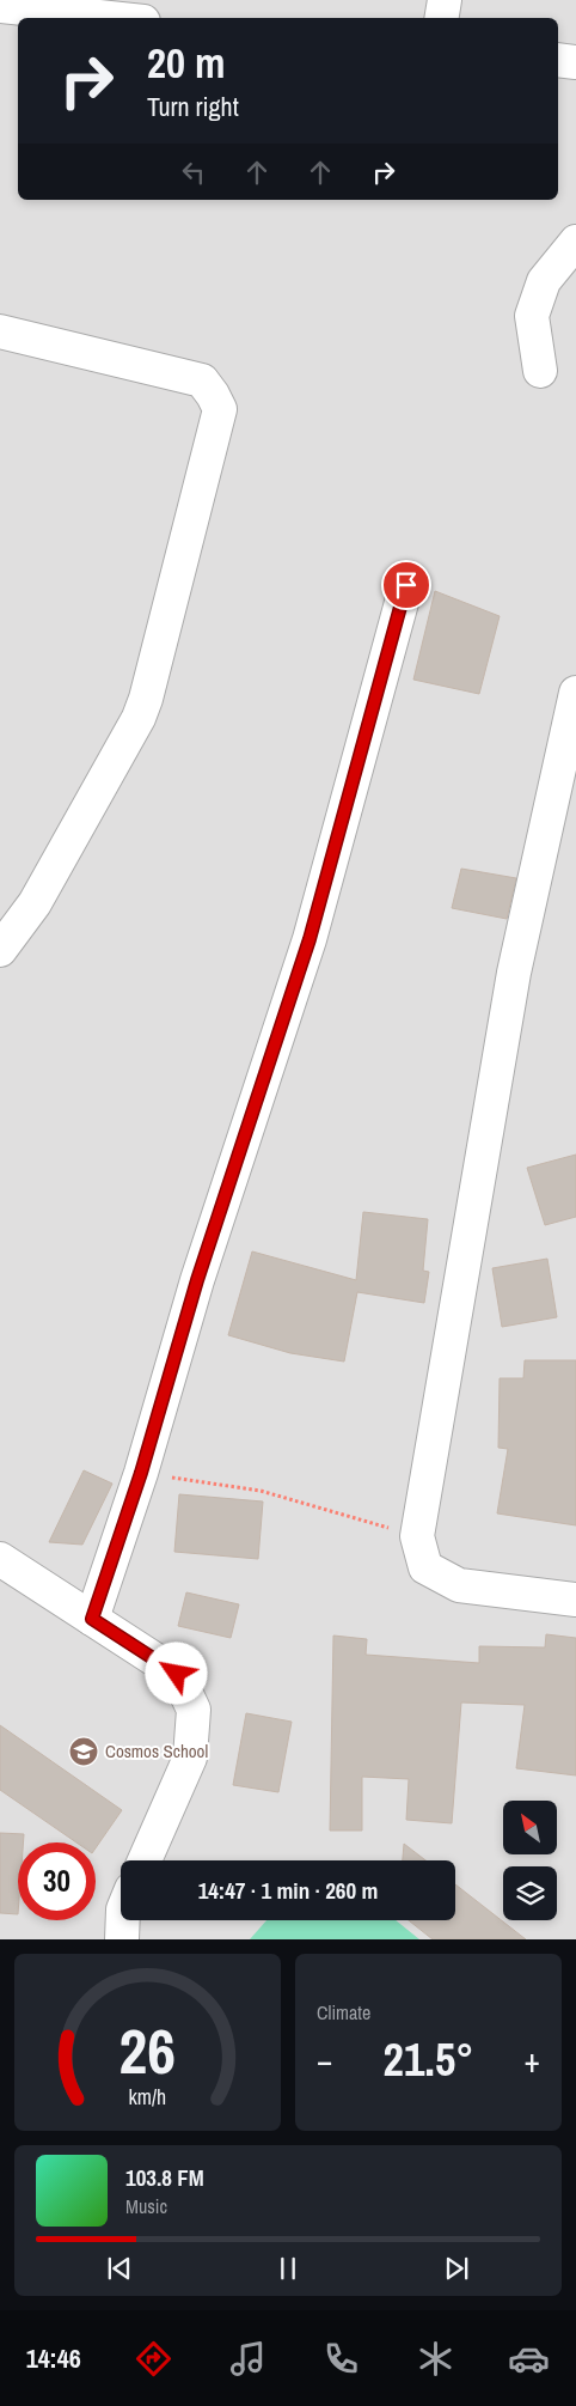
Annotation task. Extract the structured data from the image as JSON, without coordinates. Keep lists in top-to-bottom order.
{
  "places": {
    "school or university": ["Cosmos School"]
  },
  "north": "top left",
  "page": {
    "turn": ["20 m", "Turn right"],
    "limit": "30",
    "trip": "14:47 · 1 min · 260 m",
    "tile": "Climate",
    "heat": ["−", "21.5°", "+"],
    "song": ["103.8 FM", "Music"],
    "tabs": "14:46",
    "gauge": ["26", "km/h"]
  }
}
